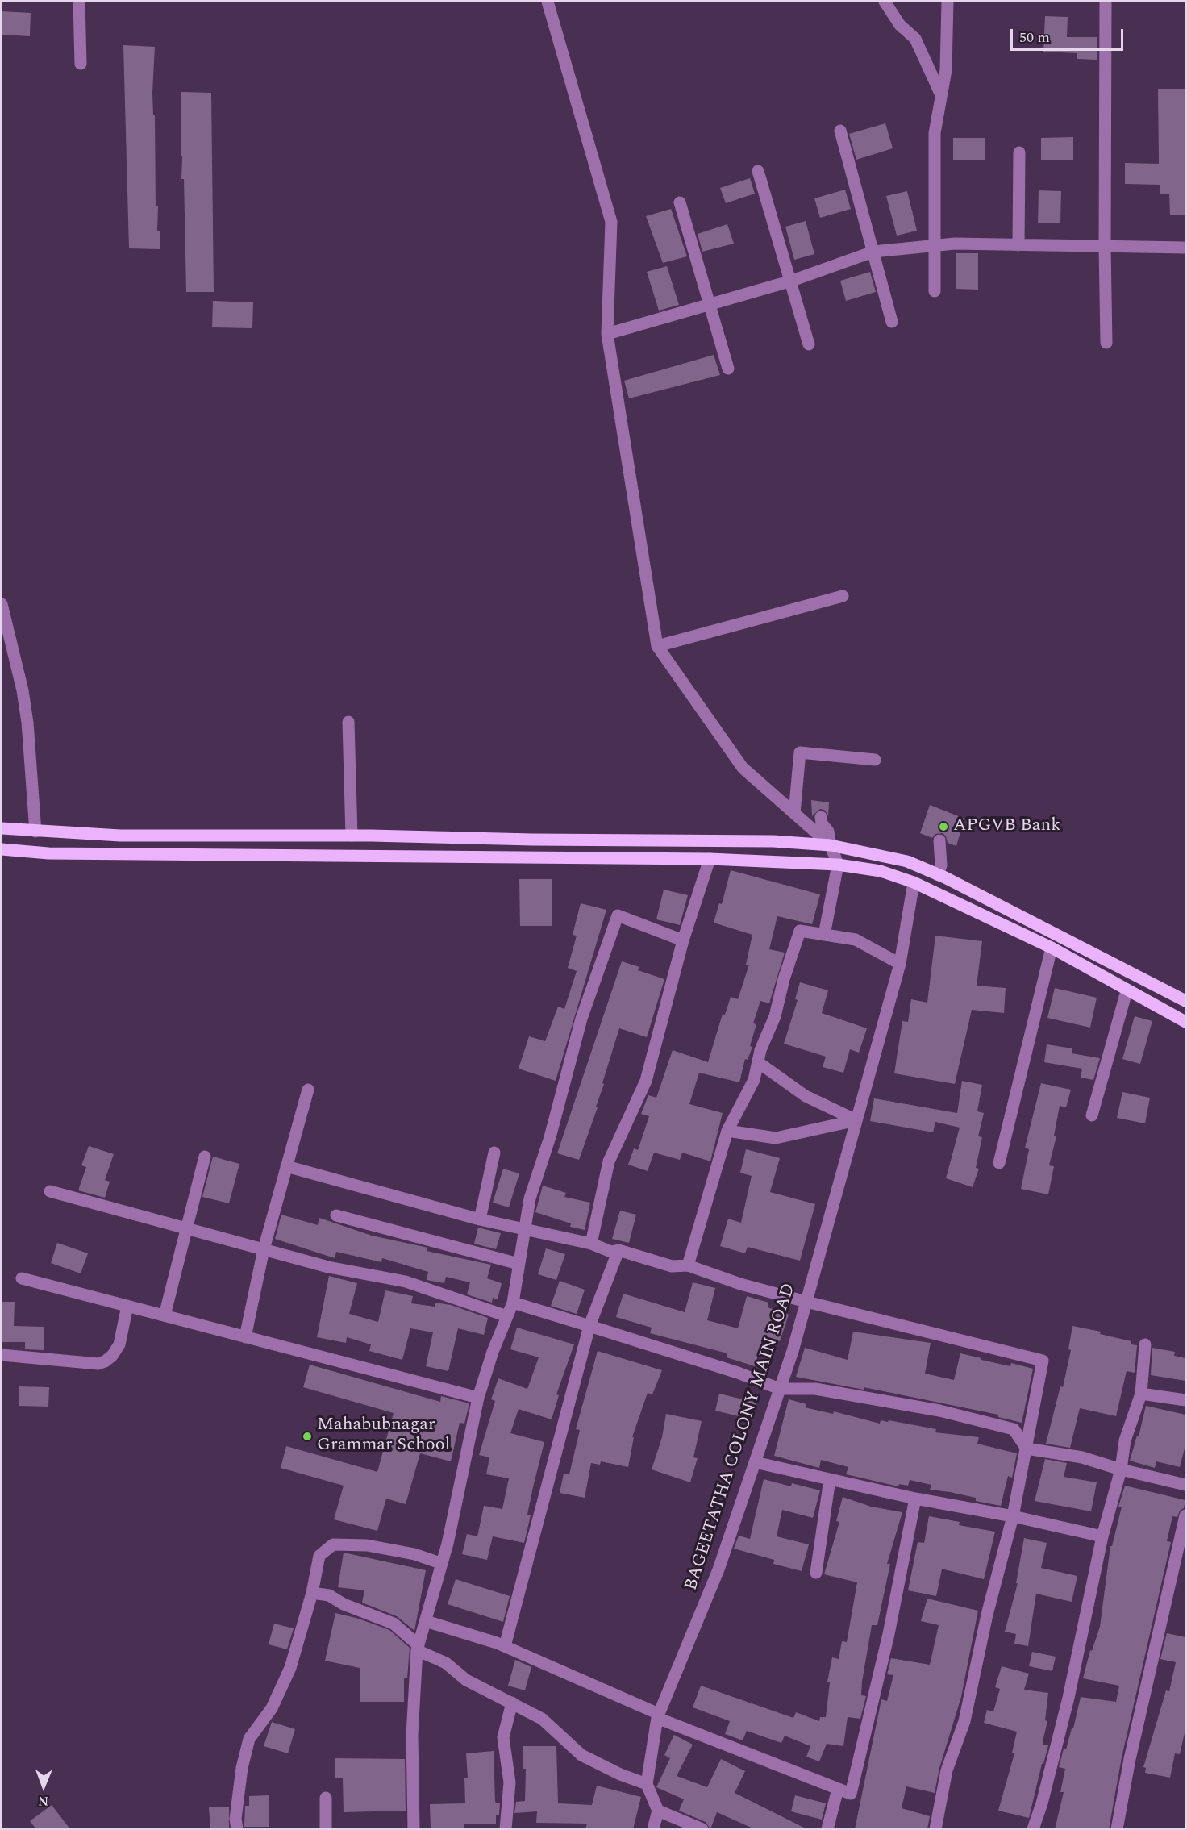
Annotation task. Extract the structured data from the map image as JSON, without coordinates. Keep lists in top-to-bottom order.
{
  "streets": {
    "street": ["BAGEETATHA COLONY MAIN ROAD"]
  },
  "places": ["APGVB Bank", "Mahabubnagar Grammar School"],
  "scale_bar": "50 m",
  "north": "bottom"
}
